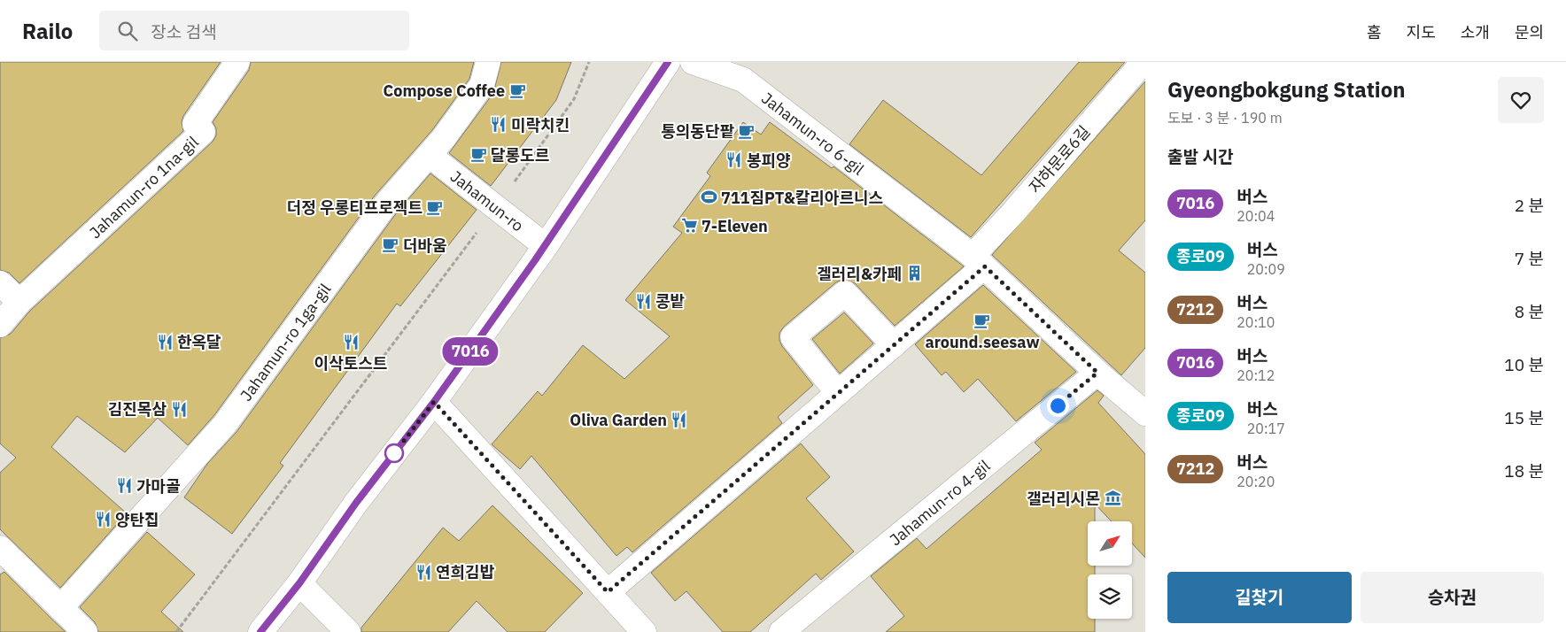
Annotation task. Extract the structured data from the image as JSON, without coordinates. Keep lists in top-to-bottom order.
{
  "streets": {
    "main road": [
      "Jahamun-ro 6-gil",
      "자하문로6길",
      "Jahamun-ro 1na-gil",
      "Jahamun-ro",
      "Jahamun-ro 1ga-gil",
      "Jahamun-ro 4-gil"
    ]
  },
  "crossings": [
    ["Jahamun-ro 6-gil", "자하문로6길"],
    ["Jahamun-ro 6-gil", "Jahamun-ro 4-gil"],
    ["Jahamun-ro", "Jahamun-ro 1ga-gil"]
  ],
  "places": {
    "cafe": [
      "Compose Coffee",
      "통의동단팥",
      "달롱도르",
      "더정 우롱티프로젝트",
      "더바움",
      "around.seesaw"
    ],
    "restaurant": [
      "미락치킨",
      "봉피양",
      "콩밭",
      "한옥달",
      "이삭토스트",
      "김진목삼",
      "Oliva Garden",
      "가마골",
      "양탄집",
      "연희김밥"
    ],
    "sports": ["711짐PT&칼리아르니스"],
    "supermarket": ["7-Eleven"],
    "building": ["겔러리&카페"],
    "museum": ["갤러리시몬"]
  },
  "lines": ["bus line 7016"],
  "north": "top right",
  "page": {
    "header": "Railo",
    "search": "장소 검색",
    "nav": [
      "홈",
      "지도",
      "소개",
      "문의"
    ],
    "on_map": "7016",
    "heading": [
      ["Gyeongbokgung Station", "도보 · 3 분 · 190 m"],
      "출발 시간"
    ],
    "list": [
      {
        "mark": "7016",
        "name": "버스",
        "note": "20:04",
        "value": "2 분"
      },
      {
        "mark": "종로09",
        "name": "버스",
        "note": "20:09",
        "value": "7 분"
      },
      {
        "mark": "7212",
        "name": "버스",
        "note": "20:10",
        "value": "8 분"
      },
      {
        "mark": "7016",
        "name": "버스",
        "note": "20:12",
        "value": "10 분"
      },
      {
        "mark": "종로09",
        "name": "버스",
        "note": "20:17",
        "value": "15 분"
      },
      {
        "mark": "7212",
        "name": "버스",
        "note": "20:20",
        "value": "18 분"
      }
    ],
    "buttons": ["길찾기", "승차권"]
  }
}
